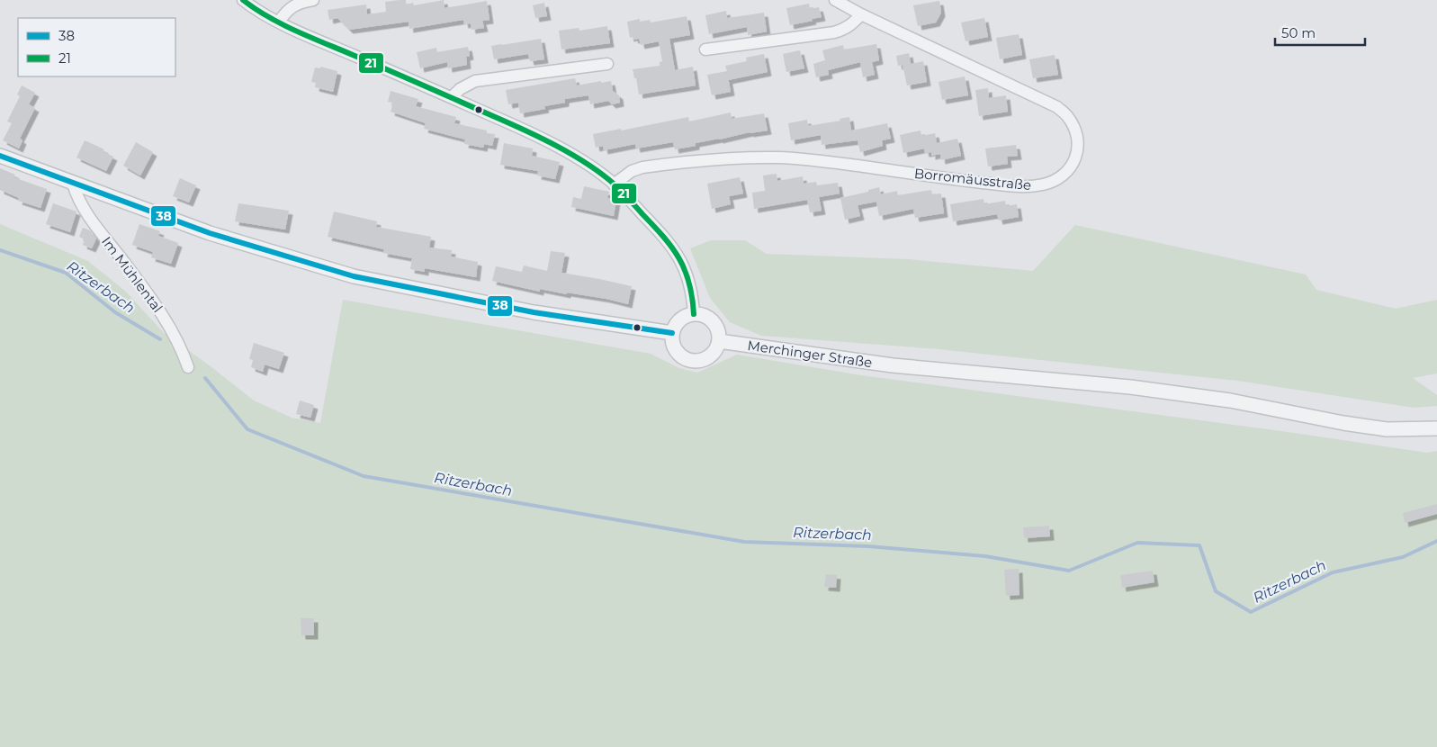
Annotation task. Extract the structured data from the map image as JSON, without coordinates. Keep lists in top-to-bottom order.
{
  "streets": {
    "street": ["Borromäusstraße", "Im Mühlental", "Merchinger Straße"]
  },
  "water": ["Ritzerbach"],
  "lines": ["transit line 21", "transit line 38"],
  "legend": ["38", "21"],
  "scale_bar": "50 m"
}
